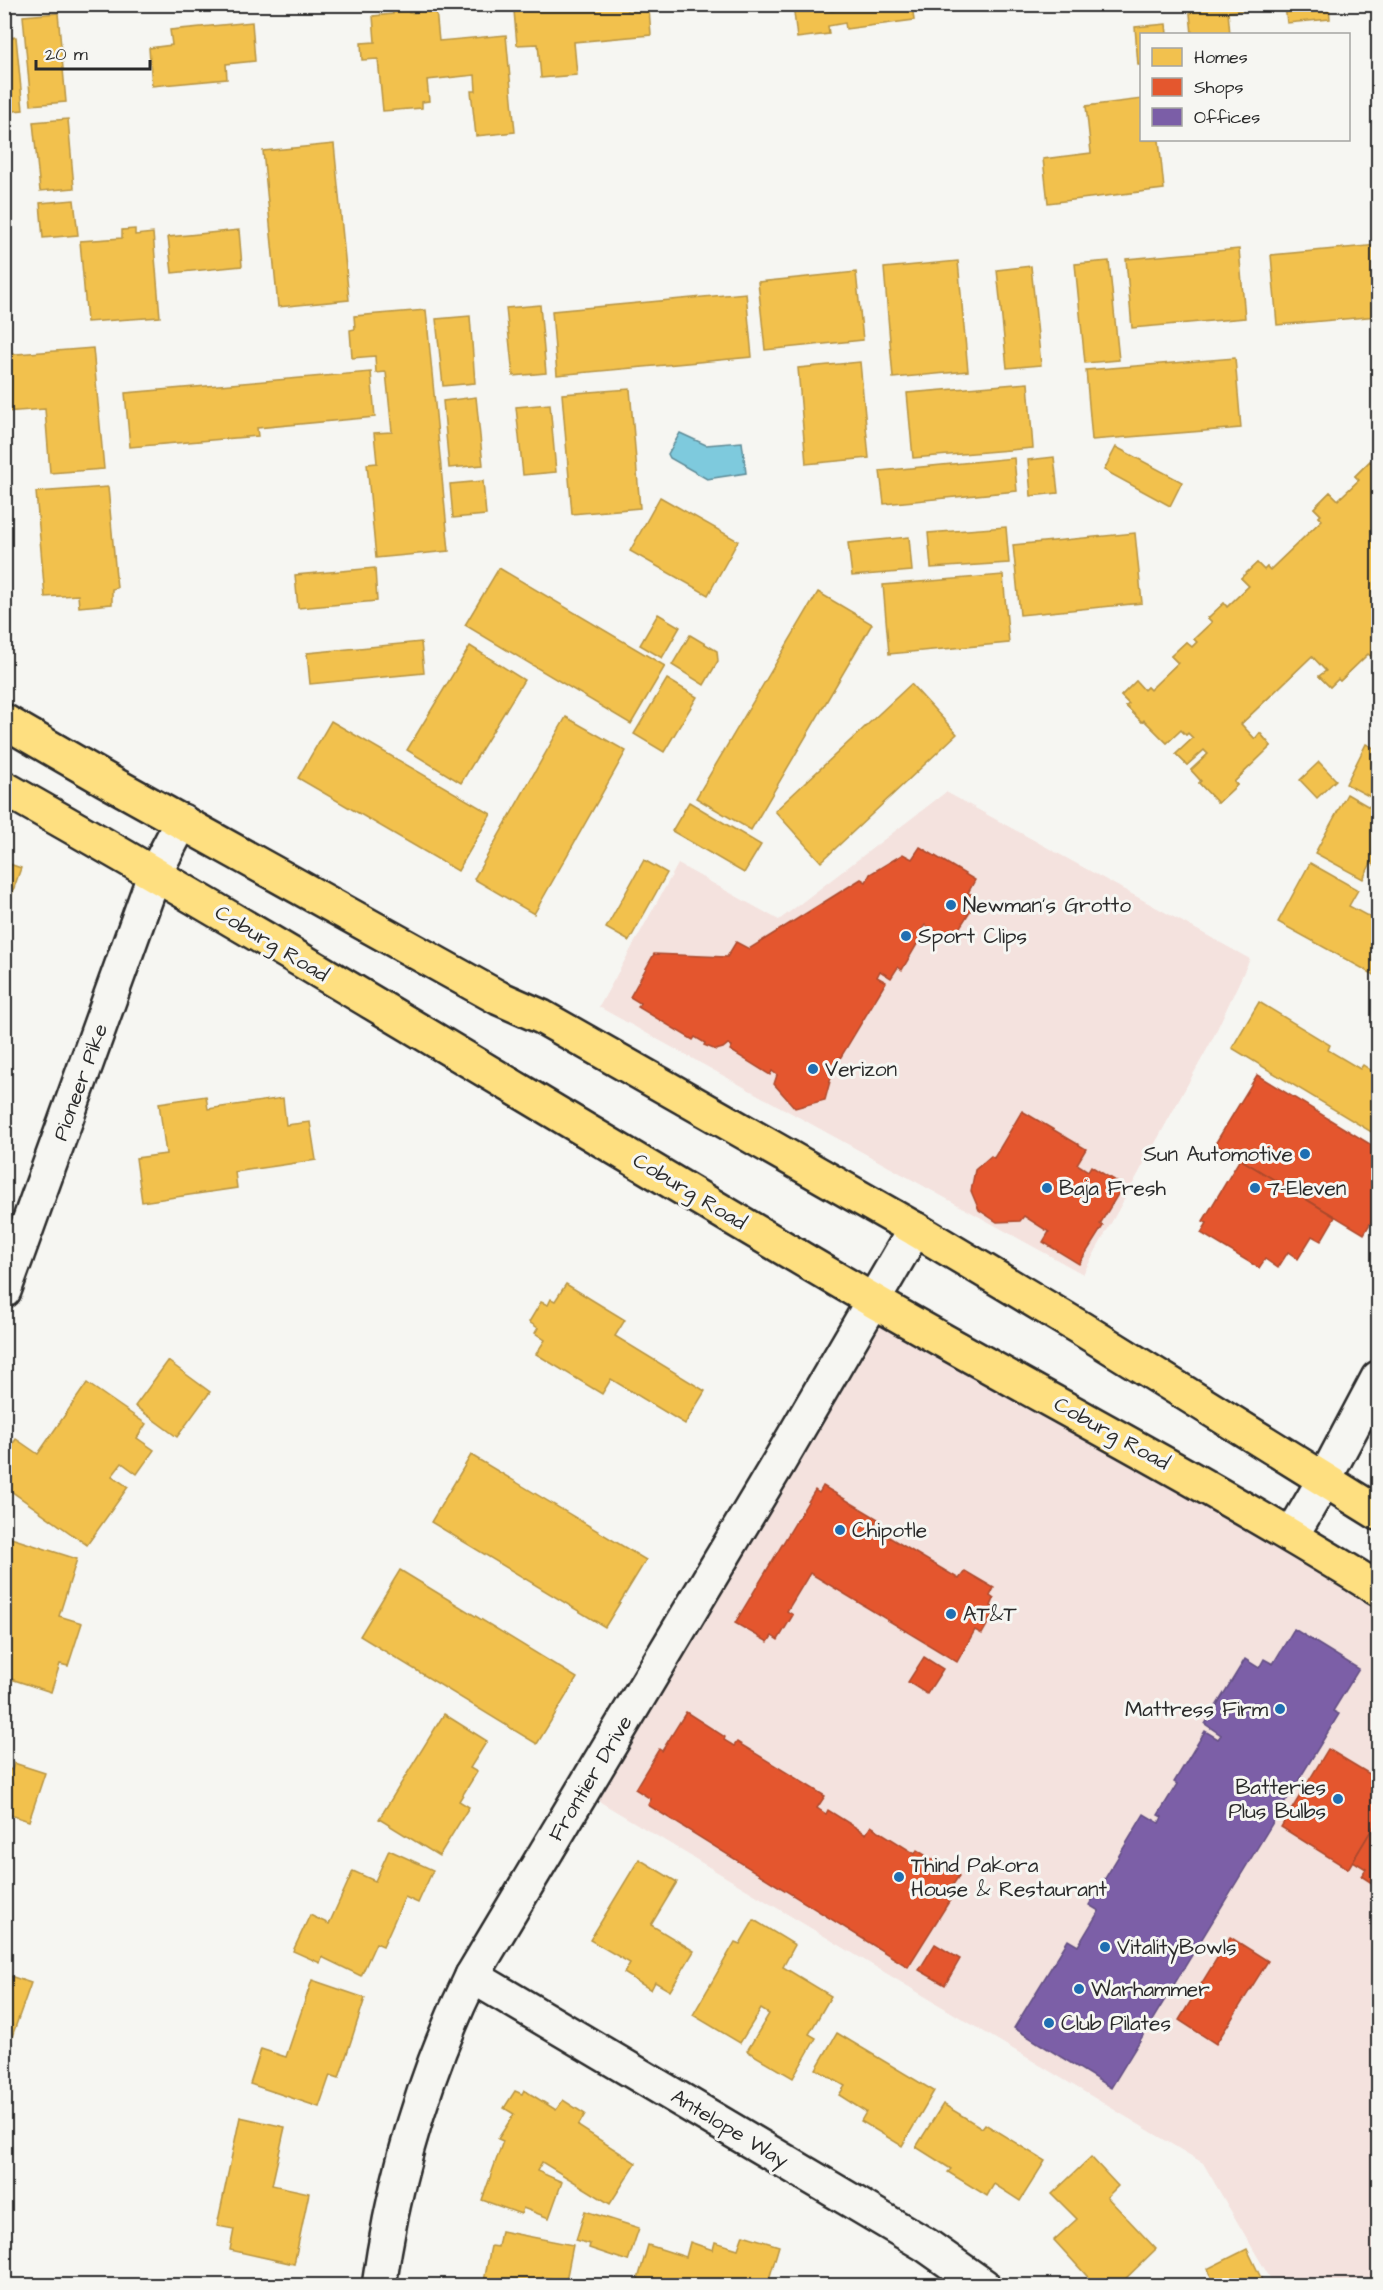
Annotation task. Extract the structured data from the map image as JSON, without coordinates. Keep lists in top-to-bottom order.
{
  "streets": {
    "main road": ["Coburg Road"],
    "street": ["Pioneer Pike", "Frontier Drive", "Antelope Way"]
  },
  "crossings": [
    ["Coburg Road", "Pioneer Pike"],
    ["Coburg Road", "Frontier Drive"],
    ["Frontier Drive", "Antelope Way"]
  ],
  "places": [
    "Newman's Grotto",
    "Sport Clips",
    "Verizon",
    "Sun Automotive",
    "Baja Fresh",
    "7-Eleven",
    "Chipotle",
    "AT&T",
    "Mattress Firm",
    "Batteries Plus Bulbs",
    "Thind Pakora House & Restaurant",
    "VitalityBowls",
    "Warhammer",
    "Club Pilates"
  ],
  "legend": ["Homes", "Shops", "Offices"],
  "scale_bar": "20 m"
}
